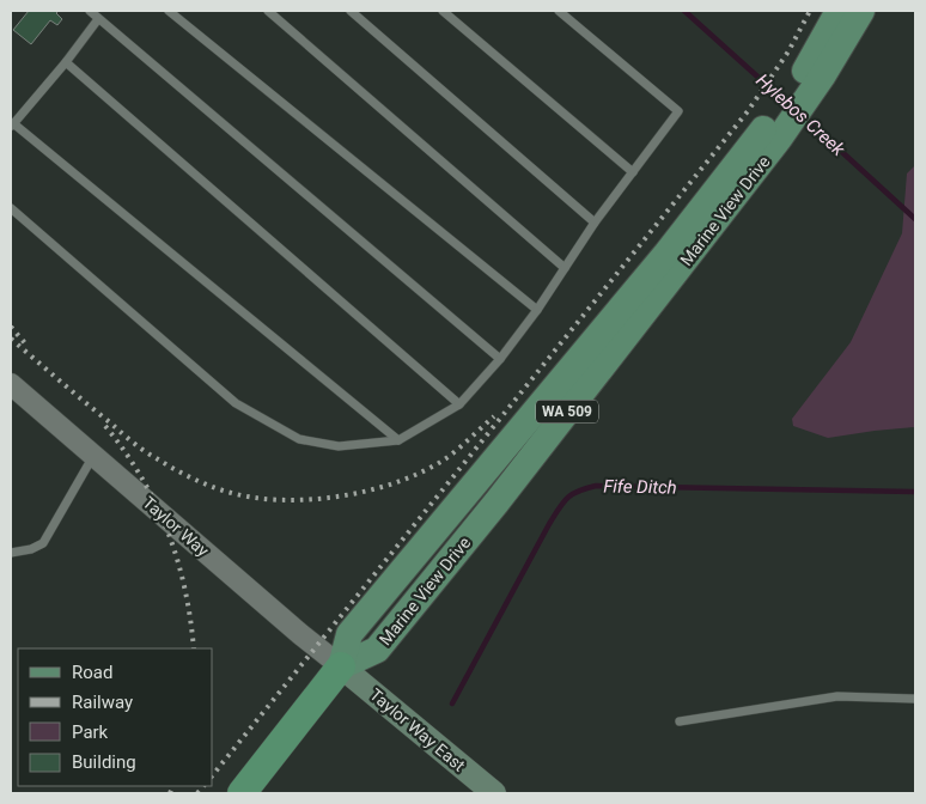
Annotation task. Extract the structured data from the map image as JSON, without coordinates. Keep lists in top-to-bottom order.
{
  "streets": {
    "highway": ["WA 509"],
    "main road": ["Marine View Drive", "Taylor Way East"],
    "street": ["Taylor Way"]
  },
  "crossings": [
    ["Marine View Drive", "WA 509"],
    ["Marine View Drive", "Taylor Way"],
    ["Marine View Drive", "Taylor Way East"],
    ["WA 509", "Taylor Way"],
    ["WA 509", "Taylor Way East"],
    ["Taylor Way", "Taylor Way East"]
  ],
  "water": ["Hylebos Creek", "Fife Ditch"],
  "legend": [
    "Road",
    "Railway",
    "Park",
    "Building"
  ]
}
